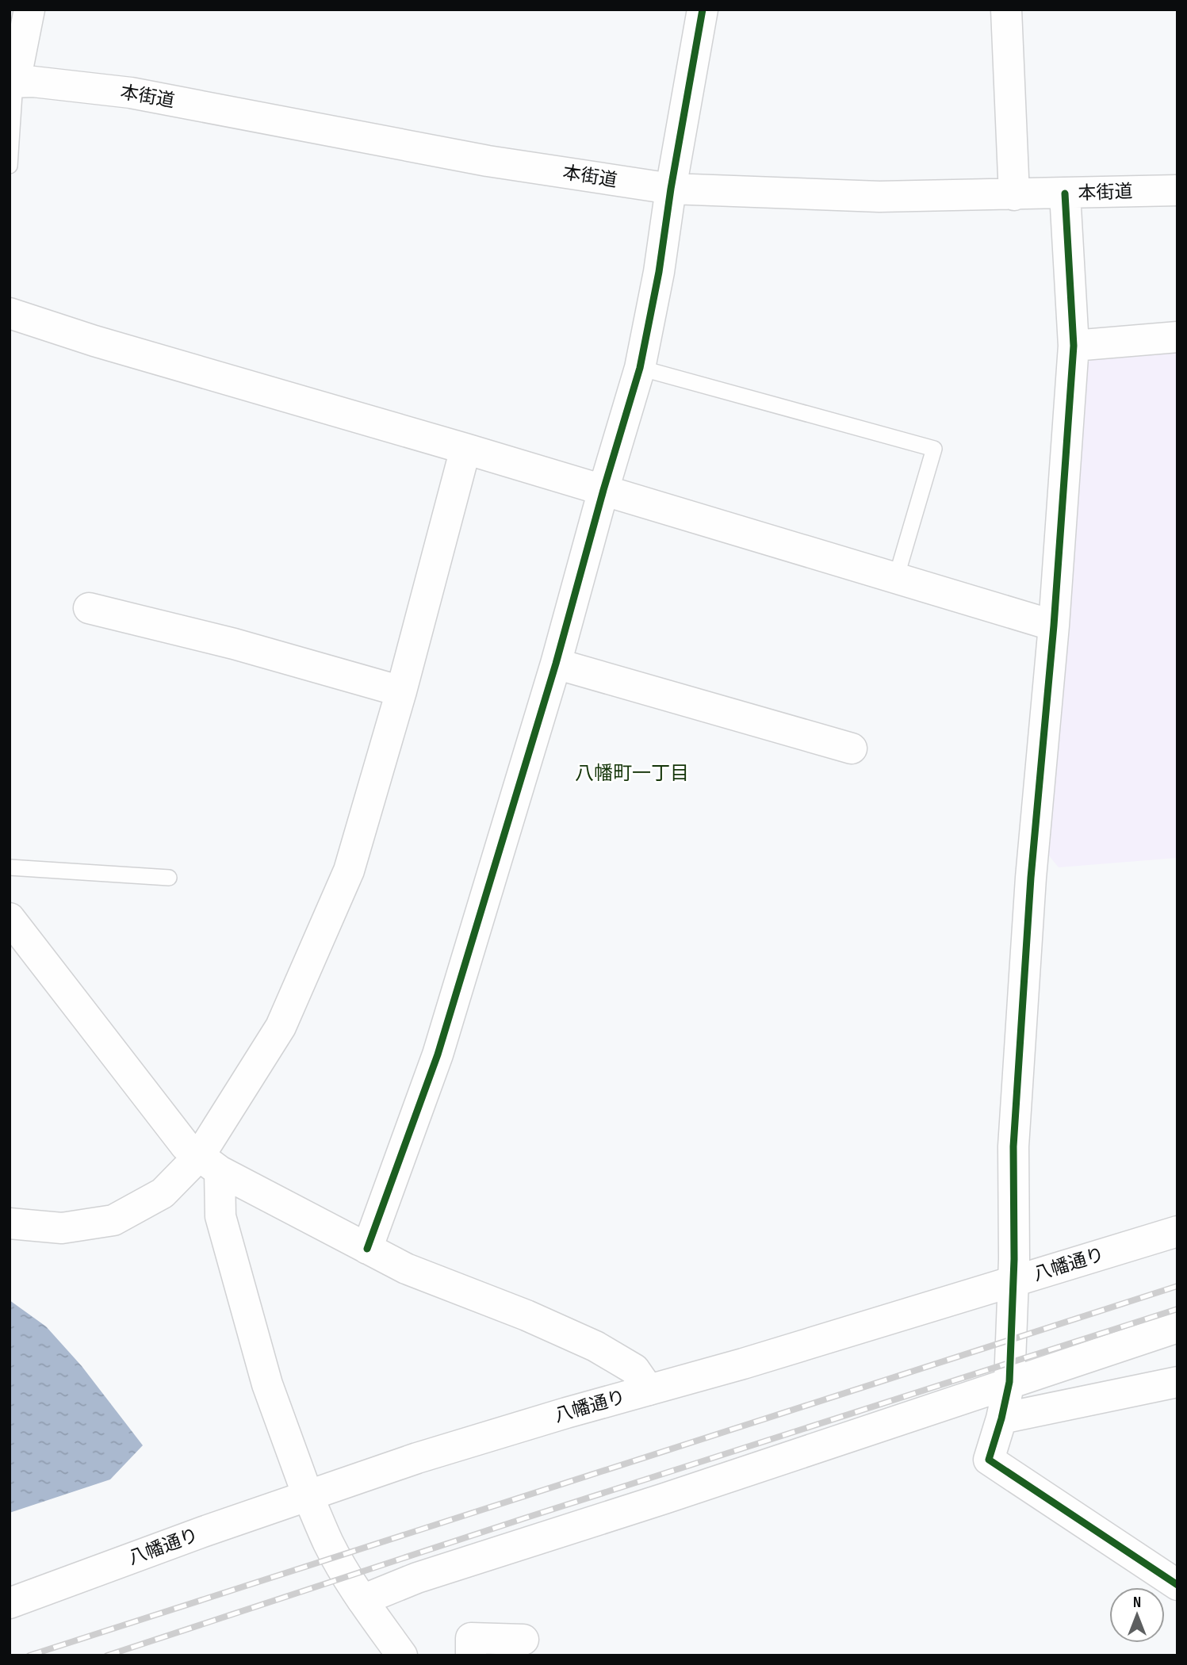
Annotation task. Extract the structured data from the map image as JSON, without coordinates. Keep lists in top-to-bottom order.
{
  "streets": {
    "street": ["本街道", "八幡通り"]
  },
  "districts": ["八幡町一丁目"],
  "north": "top"
}
